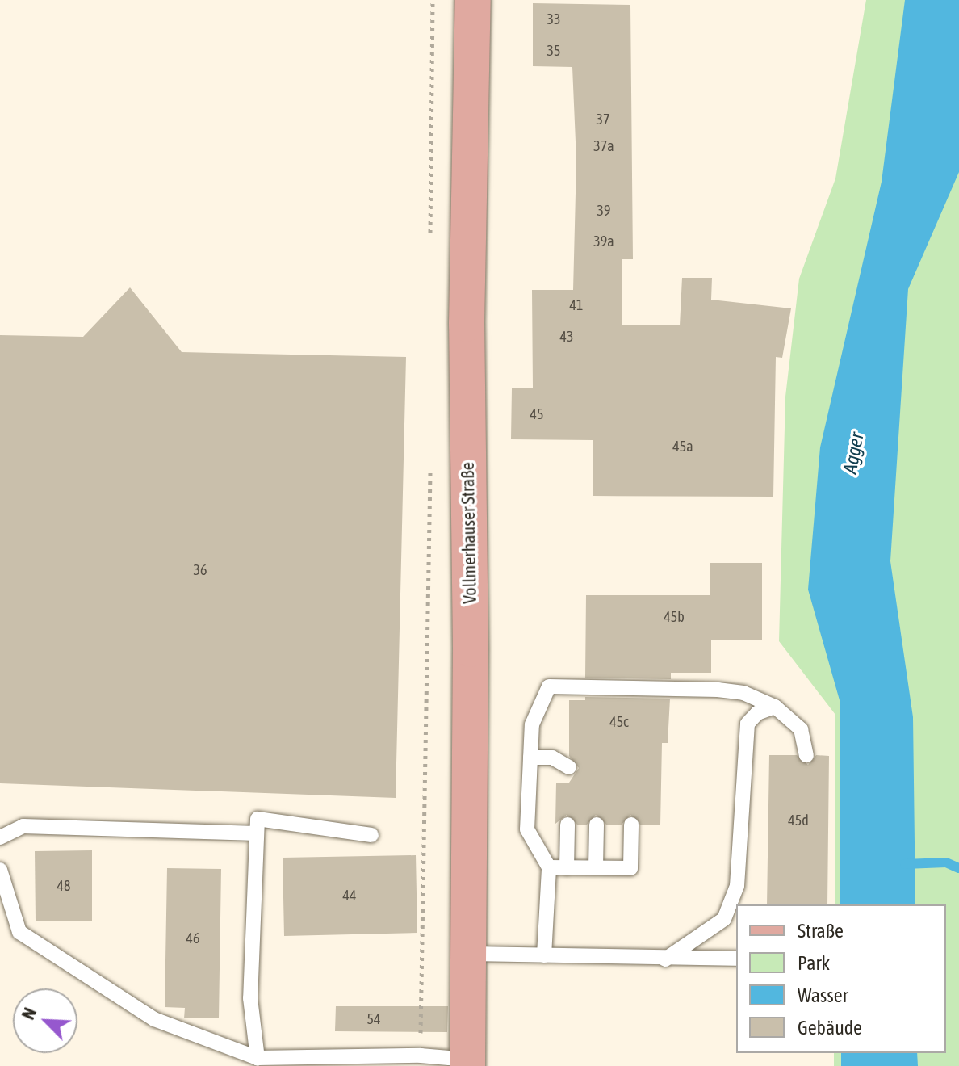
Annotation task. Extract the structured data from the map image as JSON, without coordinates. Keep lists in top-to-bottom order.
{
  "streets": {
    "main road": ["Vollmerhauser Straße"]
  },
  "water": ["Agger"],
  "house_numbers": [
    "33",
    "35",
    "37",
    "37a",
    "39",
    "39a",
    "41",
    "43",
    "45",
    "45a",
    "36",
    "45b",
    "45c",
    "45d",
    "48",
    "44",
    "46",
    "54"
  ],
  "legend": [
    "Straße",
    "Park",
    "Wasser",
    "Gebäude"
  ],
  "north": "top left"
}
